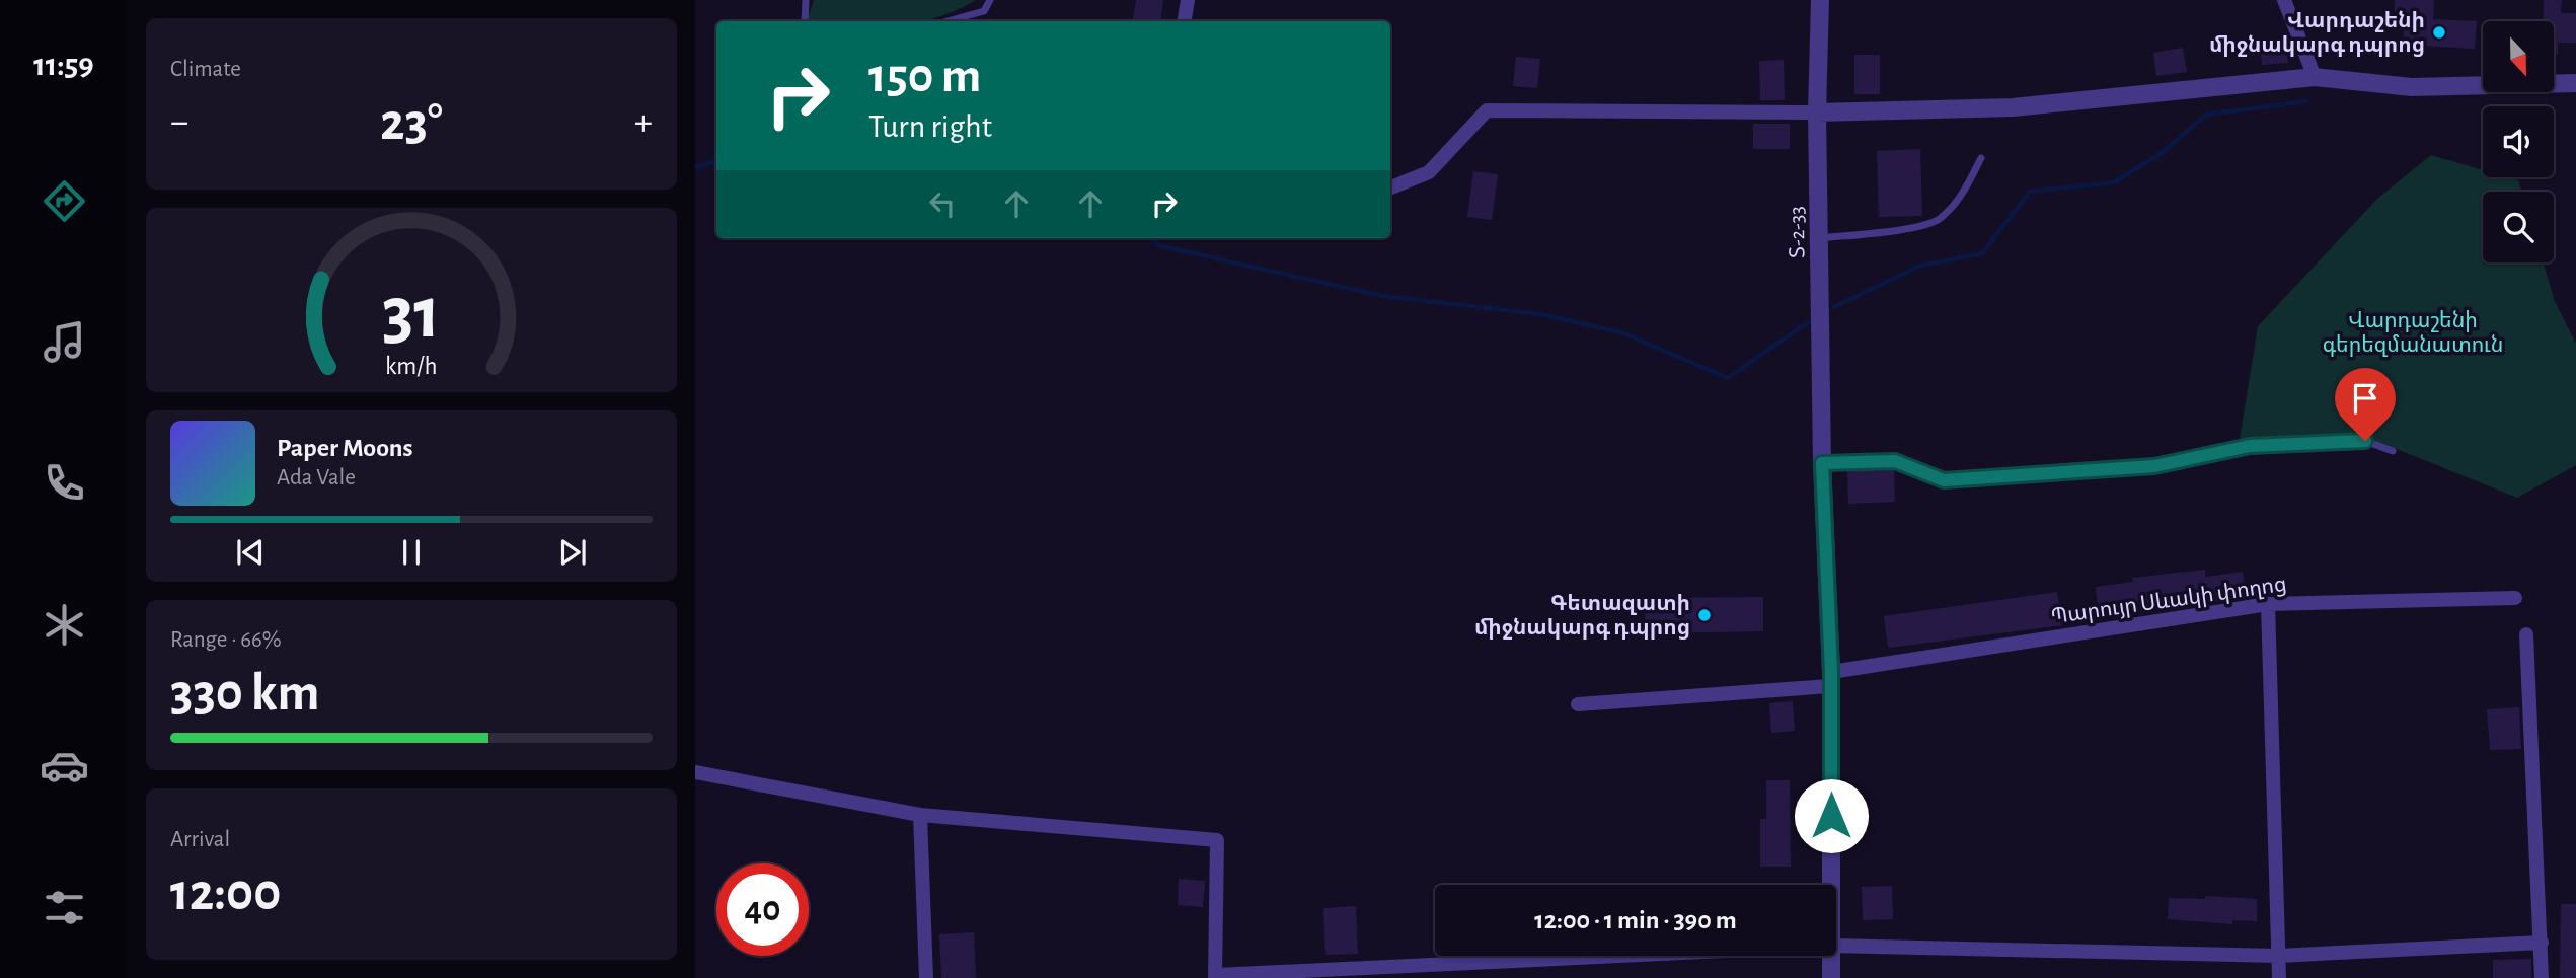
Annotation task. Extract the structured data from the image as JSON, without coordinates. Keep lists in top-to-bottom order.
{
  "streets": {
    "street": ["Տ-2-33", "Պարույր Սևակի փողոց"]
  },
  "crossings": [
    ["Տ-2-33", "Պարույր Սևակի փողոց"]
  ],
  "parks": ["Վարդաշենի գերեզմանատուն"],
  "places": ["Վարդաշենի միջնակարգ դպրոց", "Գետազատի միջնակարգ դպրոց"],
  "north": "bottom",
  "page": {
    "tabs": "11:59",
    "tile": [
      "Climate",
      ["Range · 66%", "330 km"],
      ["Arrival", "12:00"]
    ],
    "turn": ["150 m", "Turn right"],
    "heat": ["−", "23°", "+"],
    "song": ["Paper Moons", "Ada Vale"],
    "limit": "40",
    "trip": "12:00 · 1 min · 390 m",
    "gauge": ["31", "km/h"]
  }
}
